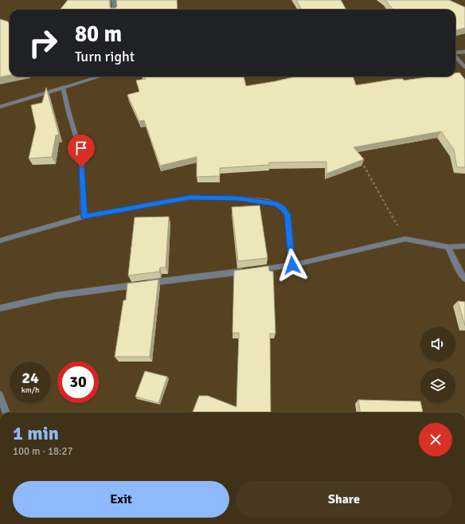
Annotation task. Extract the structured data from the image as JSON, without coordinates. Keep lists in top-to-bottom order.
{
  "page": {
    "turn": ["80 m", "Turn right"],
    "speed": "24 km/h",
    "limit": "30",
    "heading": ["1 min", "100 m · 18:27"],
    "buttons": ["Exit", "Share"]
  }
}
